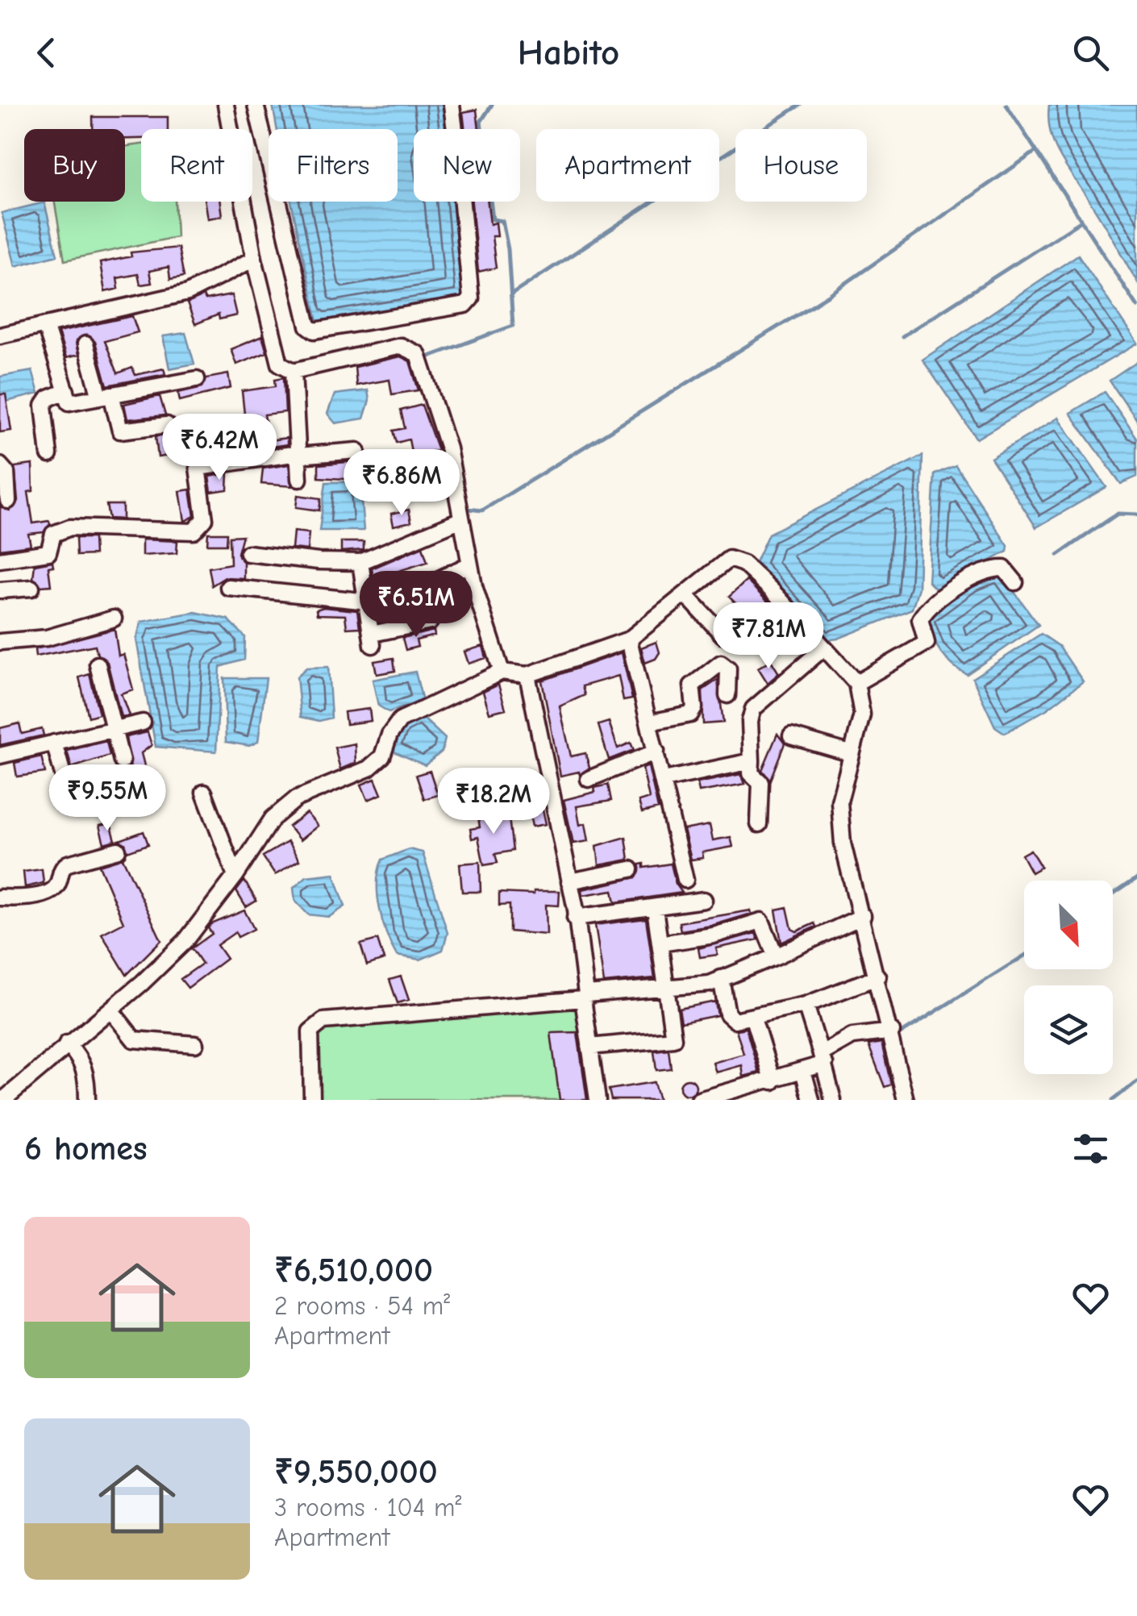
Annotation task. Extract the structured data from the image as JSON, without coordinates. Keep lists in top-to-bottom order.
{
  "north": "bottom right",
  "page": {
    "header": "Habito",
    "chip": [
      "Buy",
      "Rent",
      "Filters",
      "New",
      "Apartment",
      "House"
    ],
    "price": [
      "₹6.42M",
      "₹6.86M",
      "₹6.51M",
      "₹7.81M",
      "₹9.55M",
      "₹18.2M"
    ],
    "heading": "6 homes",
    "list": [
      {
        "name": "₹6,510,000",
        "note": "2 rooms · 54 m² · Apartment"
      },
      {
        "name": "₹9,550,000",
        "note": "3 rooms · 104 m² · Apartment"
      }
    ]
  }
}
